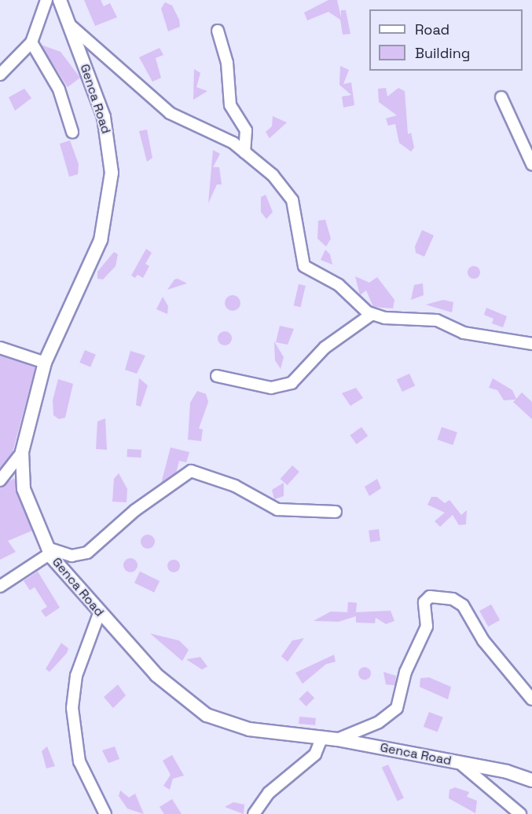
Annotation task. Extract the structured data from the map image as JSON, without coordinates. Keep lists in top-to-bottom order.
{
  "streets": {
    "street": ["Genca Road"]
  },
  "legend": ["Road", "Building"]
}
